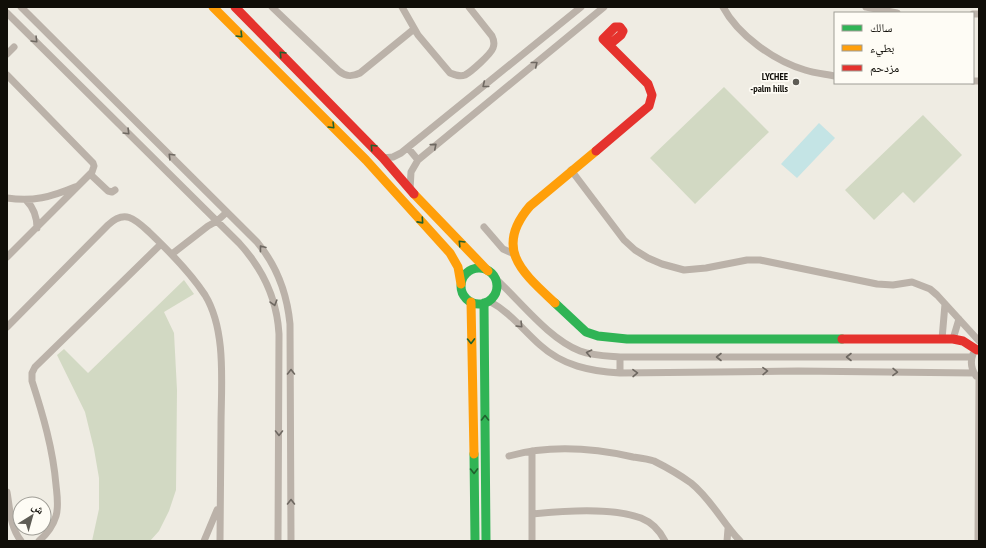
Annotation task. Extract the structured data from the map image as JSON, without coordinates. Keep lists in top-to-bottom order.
{
  "places": ["LYCHEE -palm hills"],
  "legend": ["سالك", "بطيء", "مزدحم"],
  "north": "top right"
}
